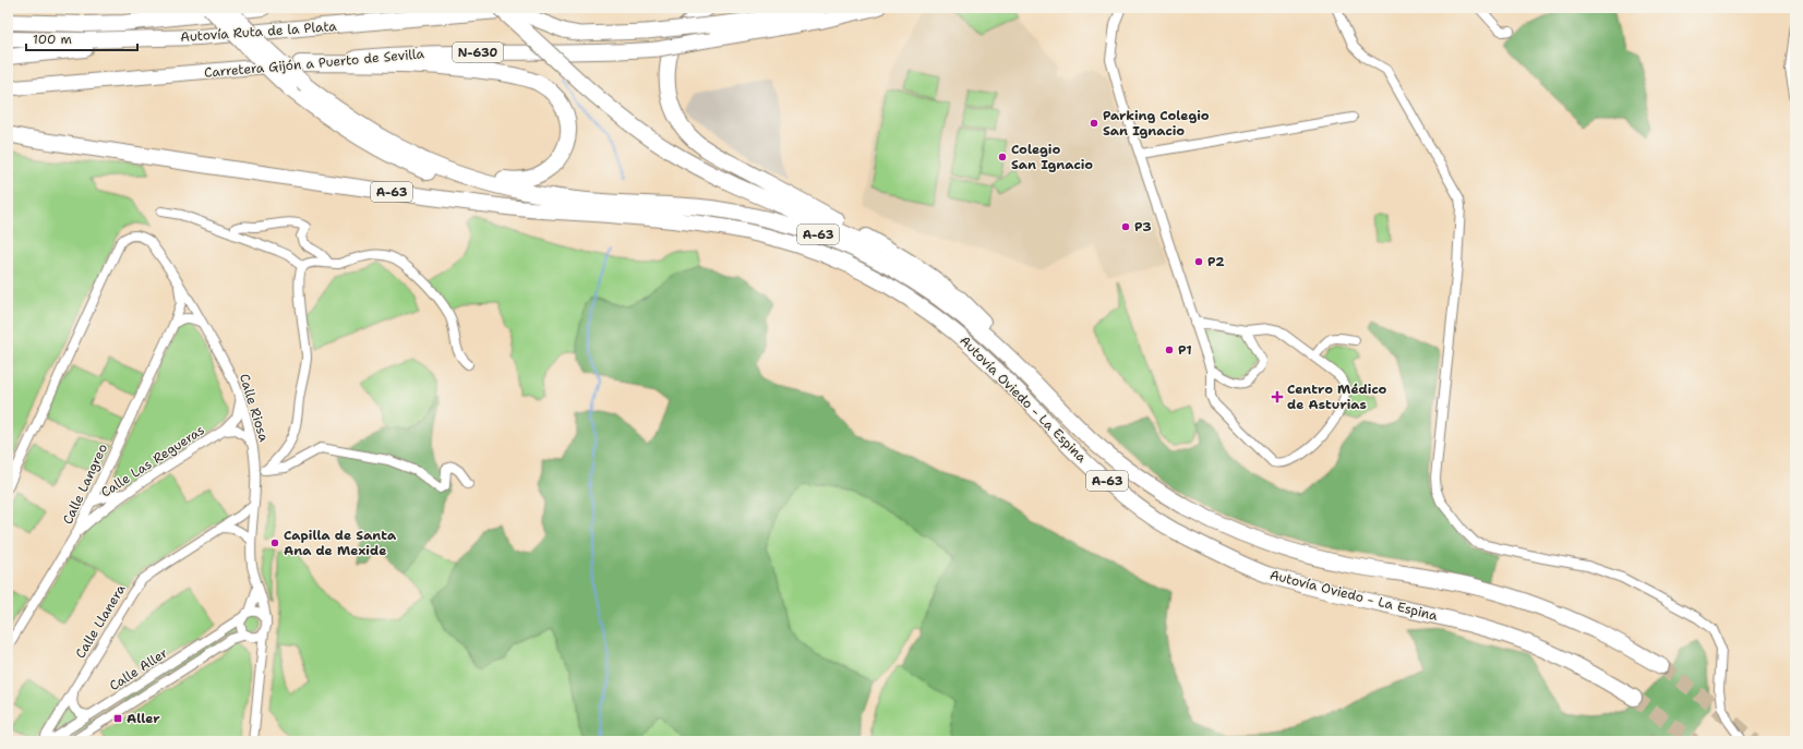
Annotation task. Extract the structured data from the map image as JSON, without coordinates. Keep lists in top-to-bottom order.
{
  "streets": {
    "highway": [
      "Autovía Ruta de la Plata",
      "N-630",
      "Carretera Gijón a Puerto de Sevilla",
      "A-63",
      "Autovía Oviedo - La Espina"
    ],
    "street": [
      "Calle Riosa",
      "Calle Las Regueras",
      "Calle Langreo",
      "Calle Llanera",
      "Calle Aller"
    ]
  },
  "crossings": [
    ["A-63", "Autovía Oviedo - La Espina"],
    ["Calle Riosa", "Calle Las Regueras"],
    ["Calle Riosa", "Calle Langreo"],
    ["Calle Riosa", "Calle Llanera"],
    ["Calle Riosa", "Calle Aller"],
    ["Calle Las Regueras", "Calle Langreo"]
  ],
  "places": {
    "other": [
      "Parking Colegio San Ignacio",
      "Colegio San Ignacio",
      "P3",
      "P2",
      "P1",
      "Capilla de Santa Ana de Mexide"
    ],
    "health": ["Centro Médico de Asturias"],
    "transit": ["Aller"]
  },
  "scale_bar": "100 m"
}
